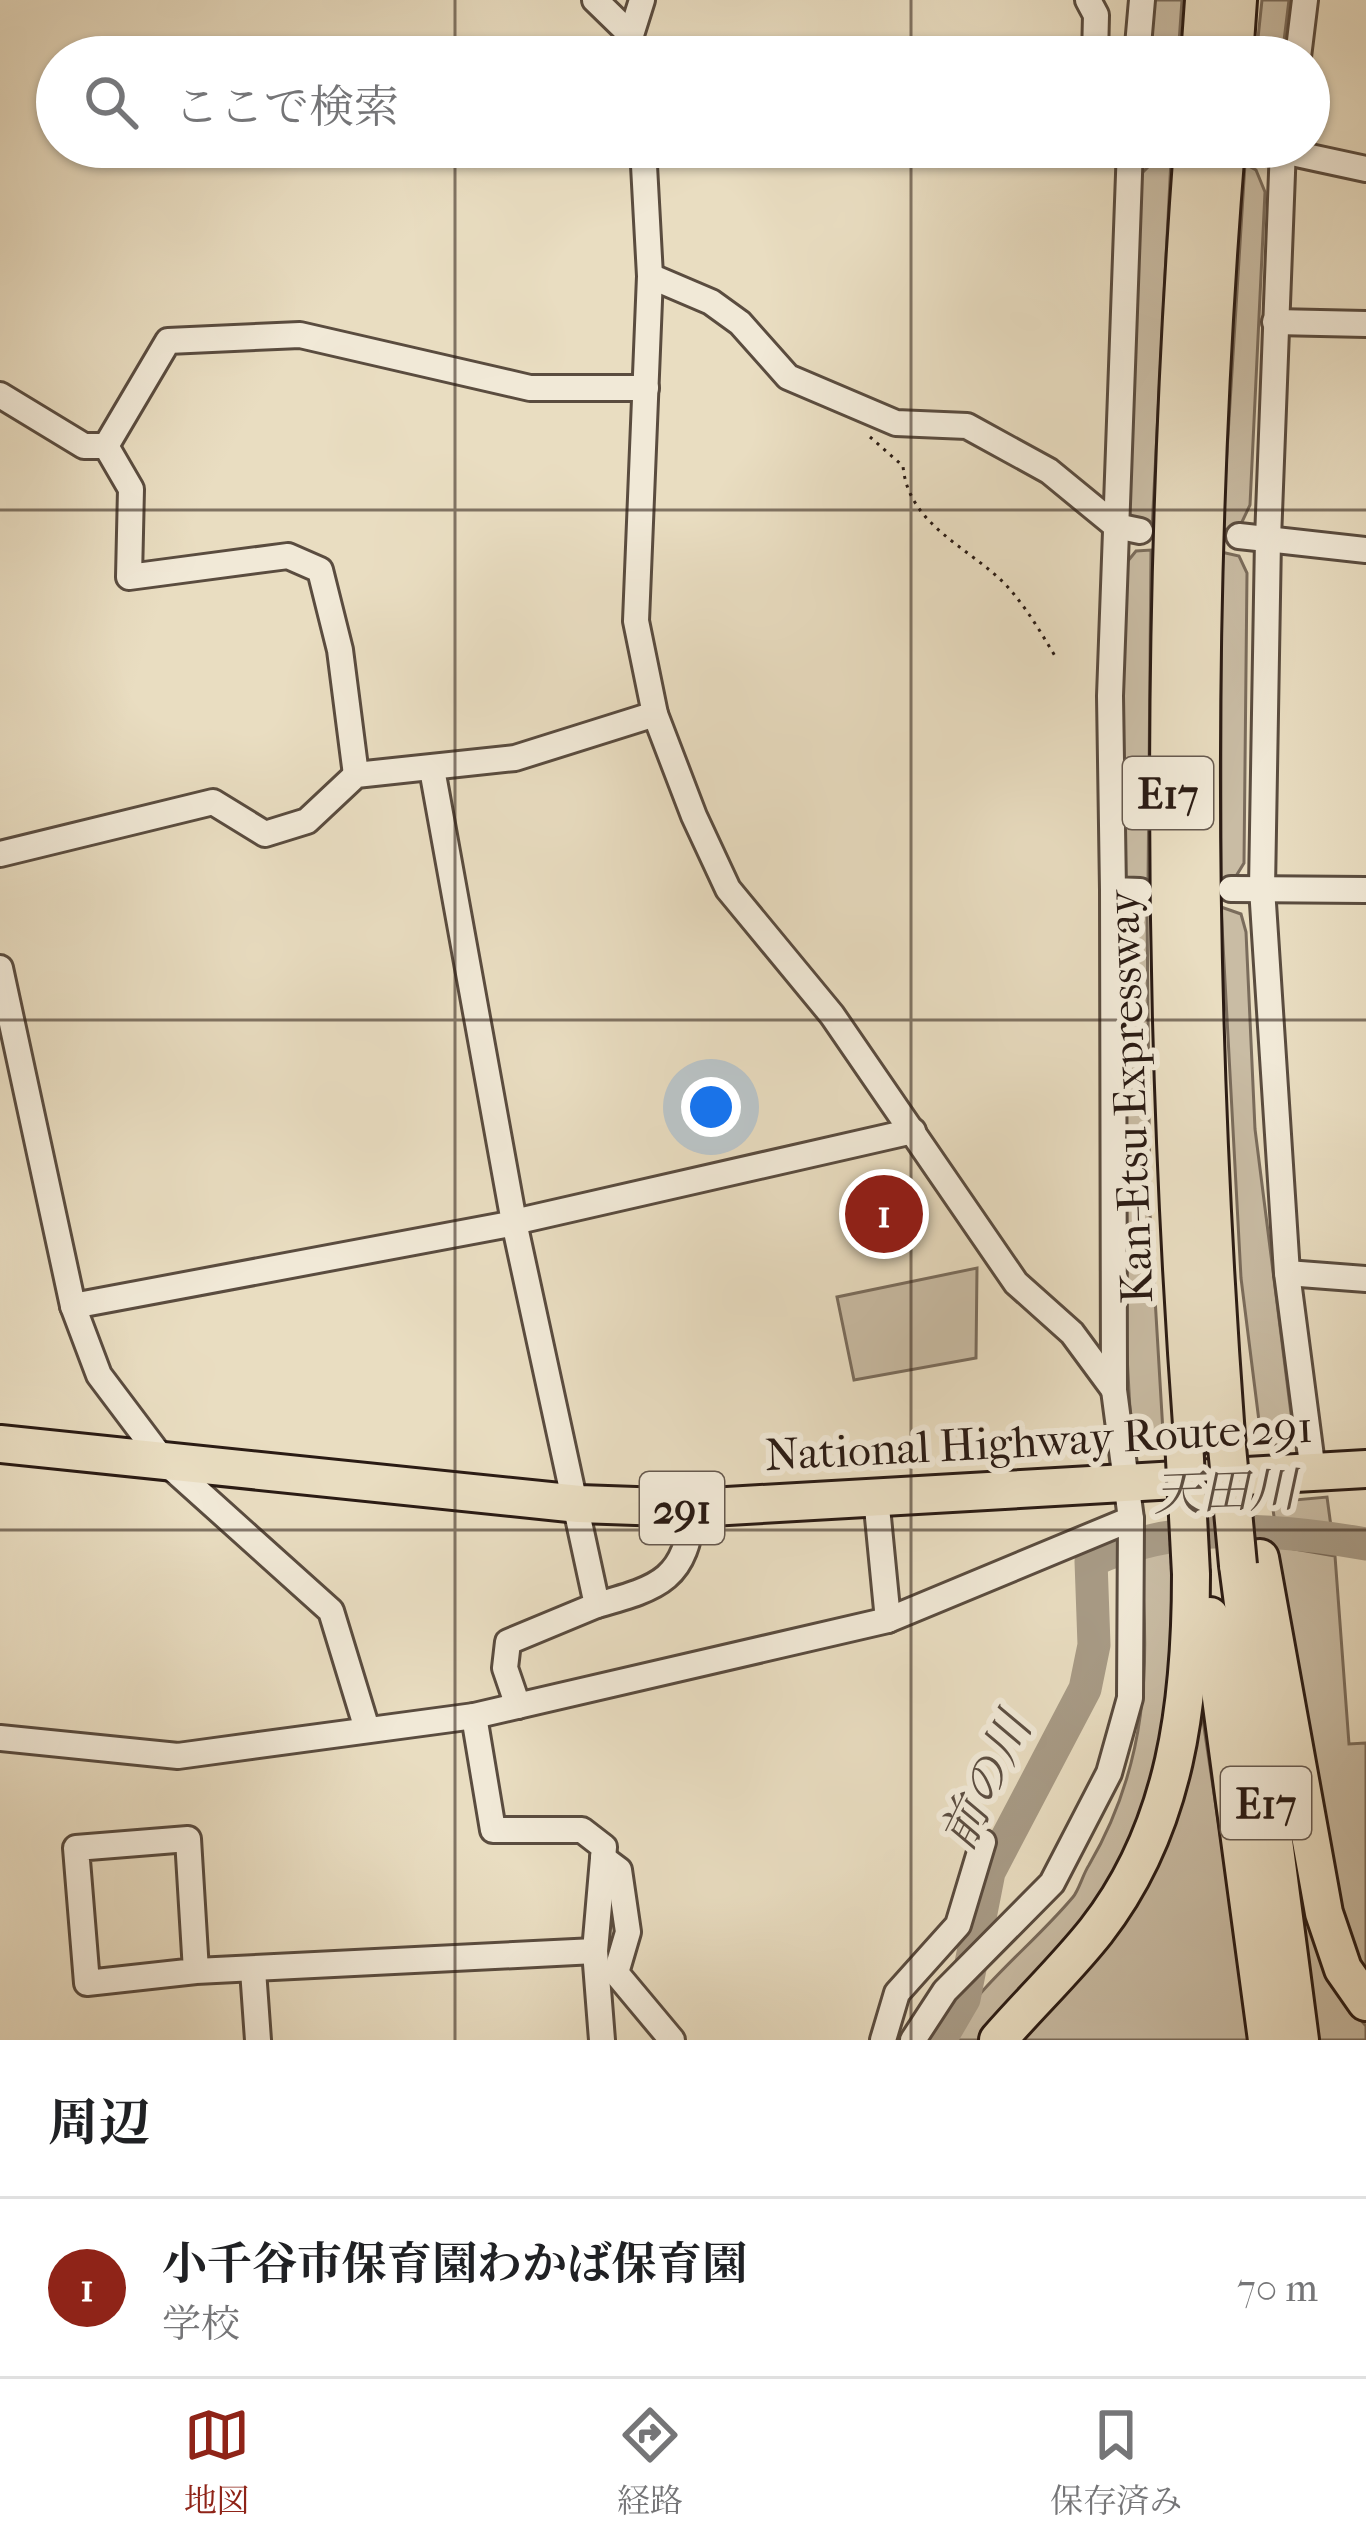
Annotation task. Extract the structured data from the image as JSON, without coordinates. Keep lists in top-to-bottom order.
{
  "streets": {
    "highway": [
      "E17",
      "Kan-Etsu Expressway",
      "National Highway Route 291",
      "291"
    ]
  },
  "water": ["天田川", "前の川"],
  "page": {
    "search": "ここで検索",
    "pins": "1",
    "heading": "周辺",
    "list": [
      {
        "mark": "1",
        "name": "小千谷市保育園わかば保育園",
        "note": "学校",
        "value": "70 m"
      }
    ],
    "nav": ["地図", "経路", "保存済み"]
  }
}
